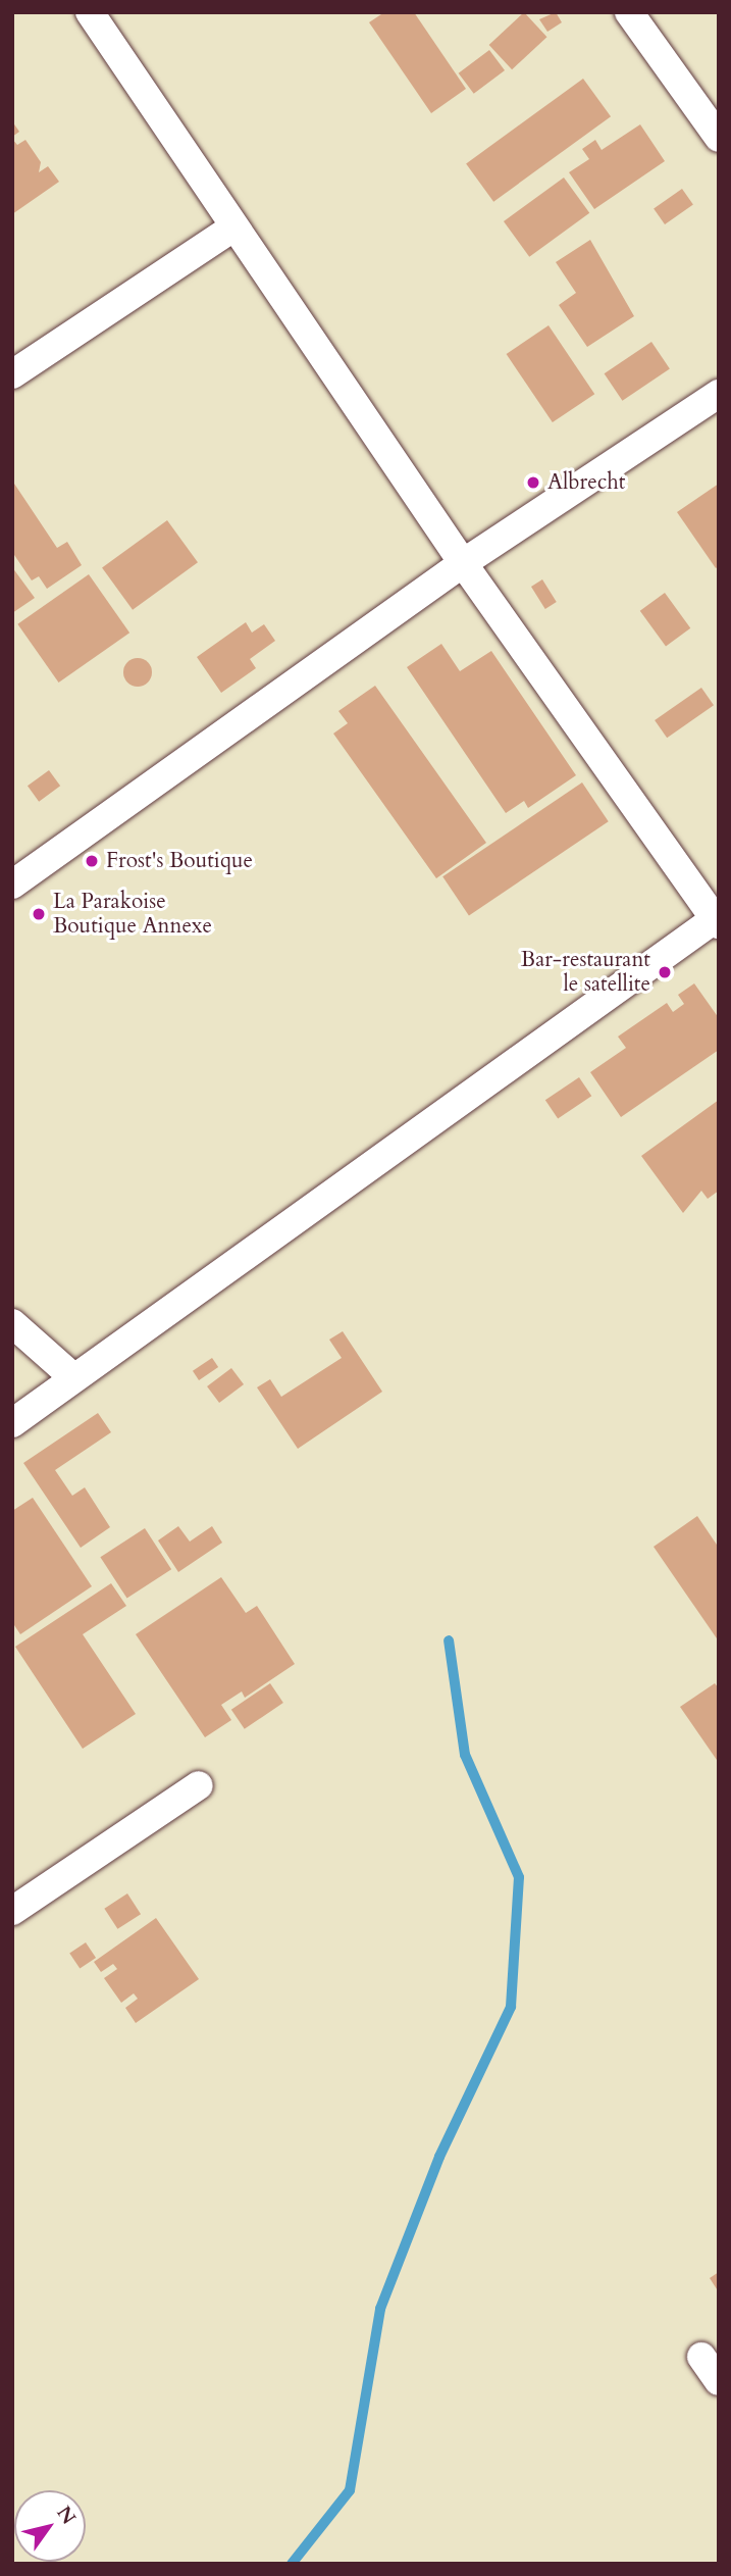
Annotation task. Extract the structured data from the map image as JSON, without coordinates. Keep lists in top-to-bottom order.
{
  "places": [
    "Albrecht",
    "Frost's Boutique",
    "La Parakoise Boutique Annexe",
    "Bar-restaurant le satellite"
  ],
  "north": "top right"
}
